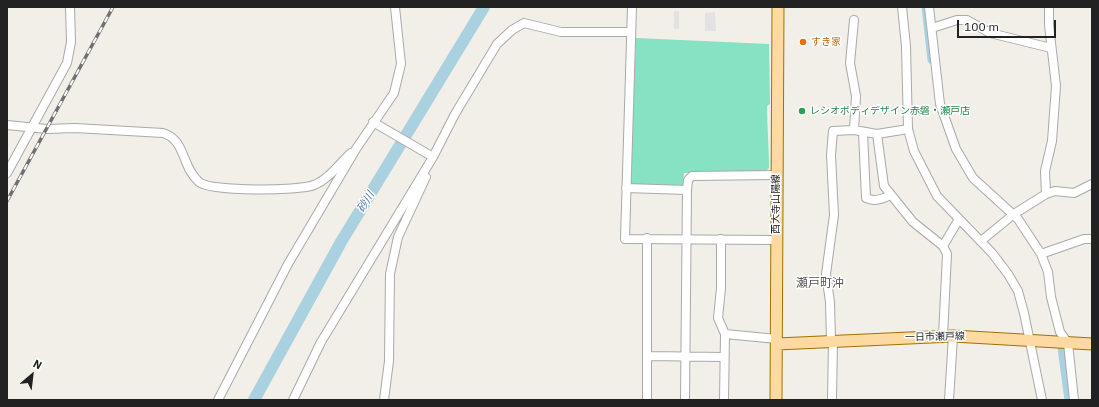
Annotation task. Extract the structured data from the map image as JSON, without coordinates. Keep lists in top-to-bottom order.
{
  "streets": {
    "main road": ["西大寺山陽線", "一日市瀬戸線"]
  },
  "crossings": [
    ["西大寺山陽線", "一日市瀬戸線"]
  ],
  "districts": ["瀬戸町沖"],
  "water": ["砂川"],
  "places": ["すき家", "レシオボディデザイン赤磐・瀬戸店"],
  "scale_bar": "100 m",
  "north": "top right"
}
